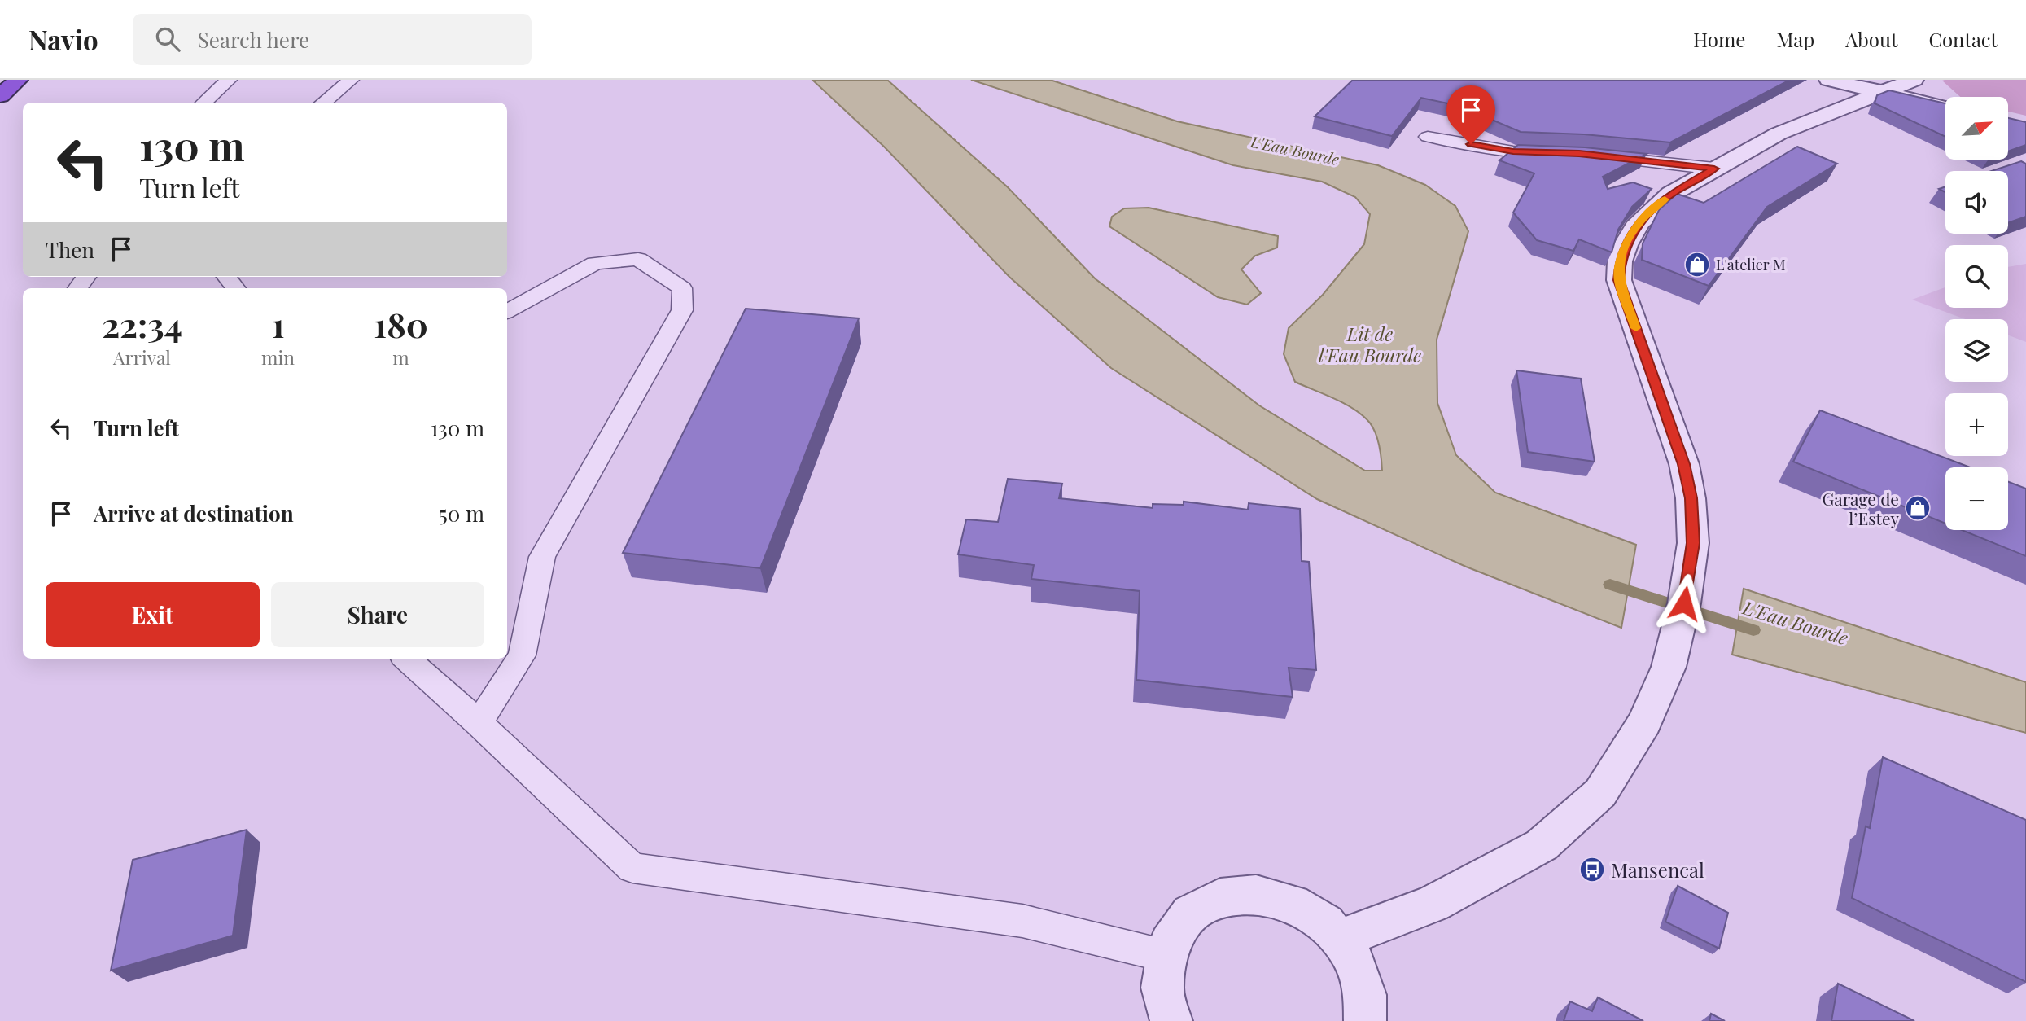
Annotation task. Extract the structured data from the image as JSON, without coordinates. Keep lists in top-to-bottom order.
{
  "water": ["L'Eau Bourde", "Lit de l'Eau Bourde"],
  "places": {
    "shop": ["L'atelier M", "Garage de l’Estey"],
    "bus stop": ["Mansencal"]
  },
  "north": "top right",
  "page": {
    "header": "Navio",
    "search": "Search here",
    "nav": [
      "Home",
      "Map",
      "About",
      "Contact"
    ],
    "map_buttons": ["+", "−"],
    "turn": ["130 m", "Turn left"],
    "then": "Then",
    "eta": [
      "22:34",
      "Arrival",
      "1",
      "min",
      "180",
      "m"
    ],
    "list": [
      {
        "name": "Turn left",
        "value": "130 m"
      },
      {
        "name": "Arrive at destination",
        "value": "50 m"
      }
    ],
    "buttons": ["Exit", "Share"]
  }
}
